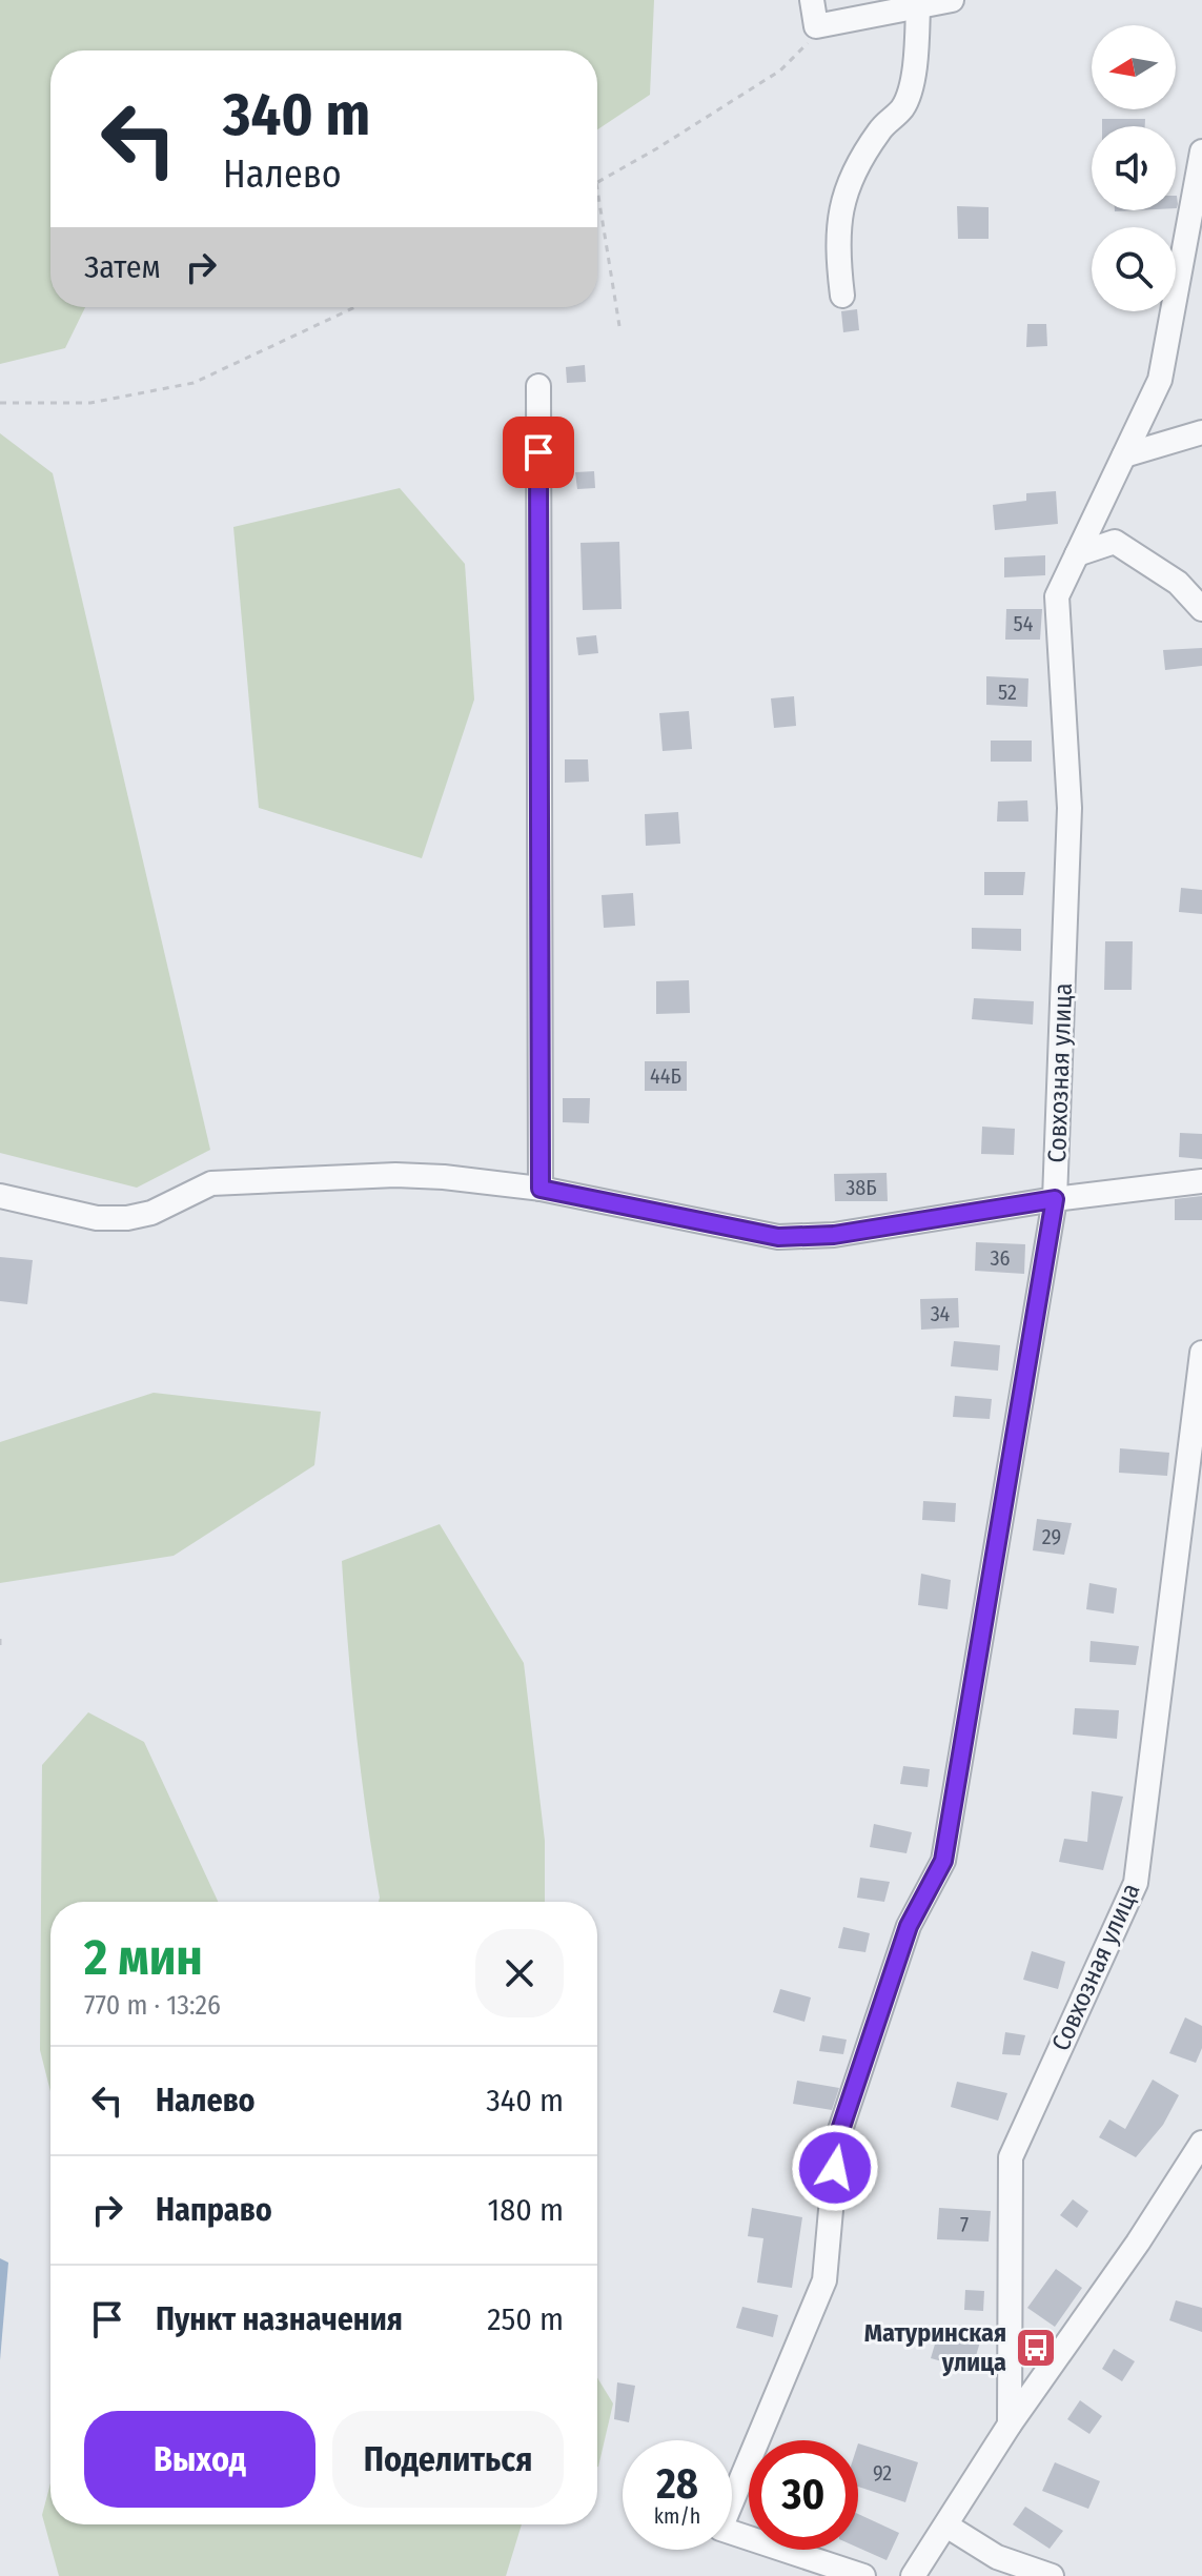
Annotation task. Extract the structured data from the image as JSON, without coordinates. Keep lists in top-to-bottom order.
{
  "streets": {
    "street": ["Совхозная улица"]
  },
  "places": {
    "bus stop": ["Матуринская улица"]
  },
  "house_numbers": [
    "54",
    "52",
    "44Б",
    "38Б",
    "36",
    "34",
    "29",
    "7",
    "92"
  ],
  "north": "left",
  "page": {
    "turn": ["340 m", "Налево"],
    "then": "Затем",
    "heading": ["2 мин", "770 m · 13:26"],
    "list": [
      {
        "name": "Налево",
        "value": "340 m"
      },
      {
        "name": "Направо",
        "value": "180 m"
      },
      {
        "name": "Пункт назначения",
        "value": "250 m"
      }
    ],
    "buttons": ["Выход", "Поделиться"],
    "speed": "28 km/h",
    "limit": "30"
  }
}
